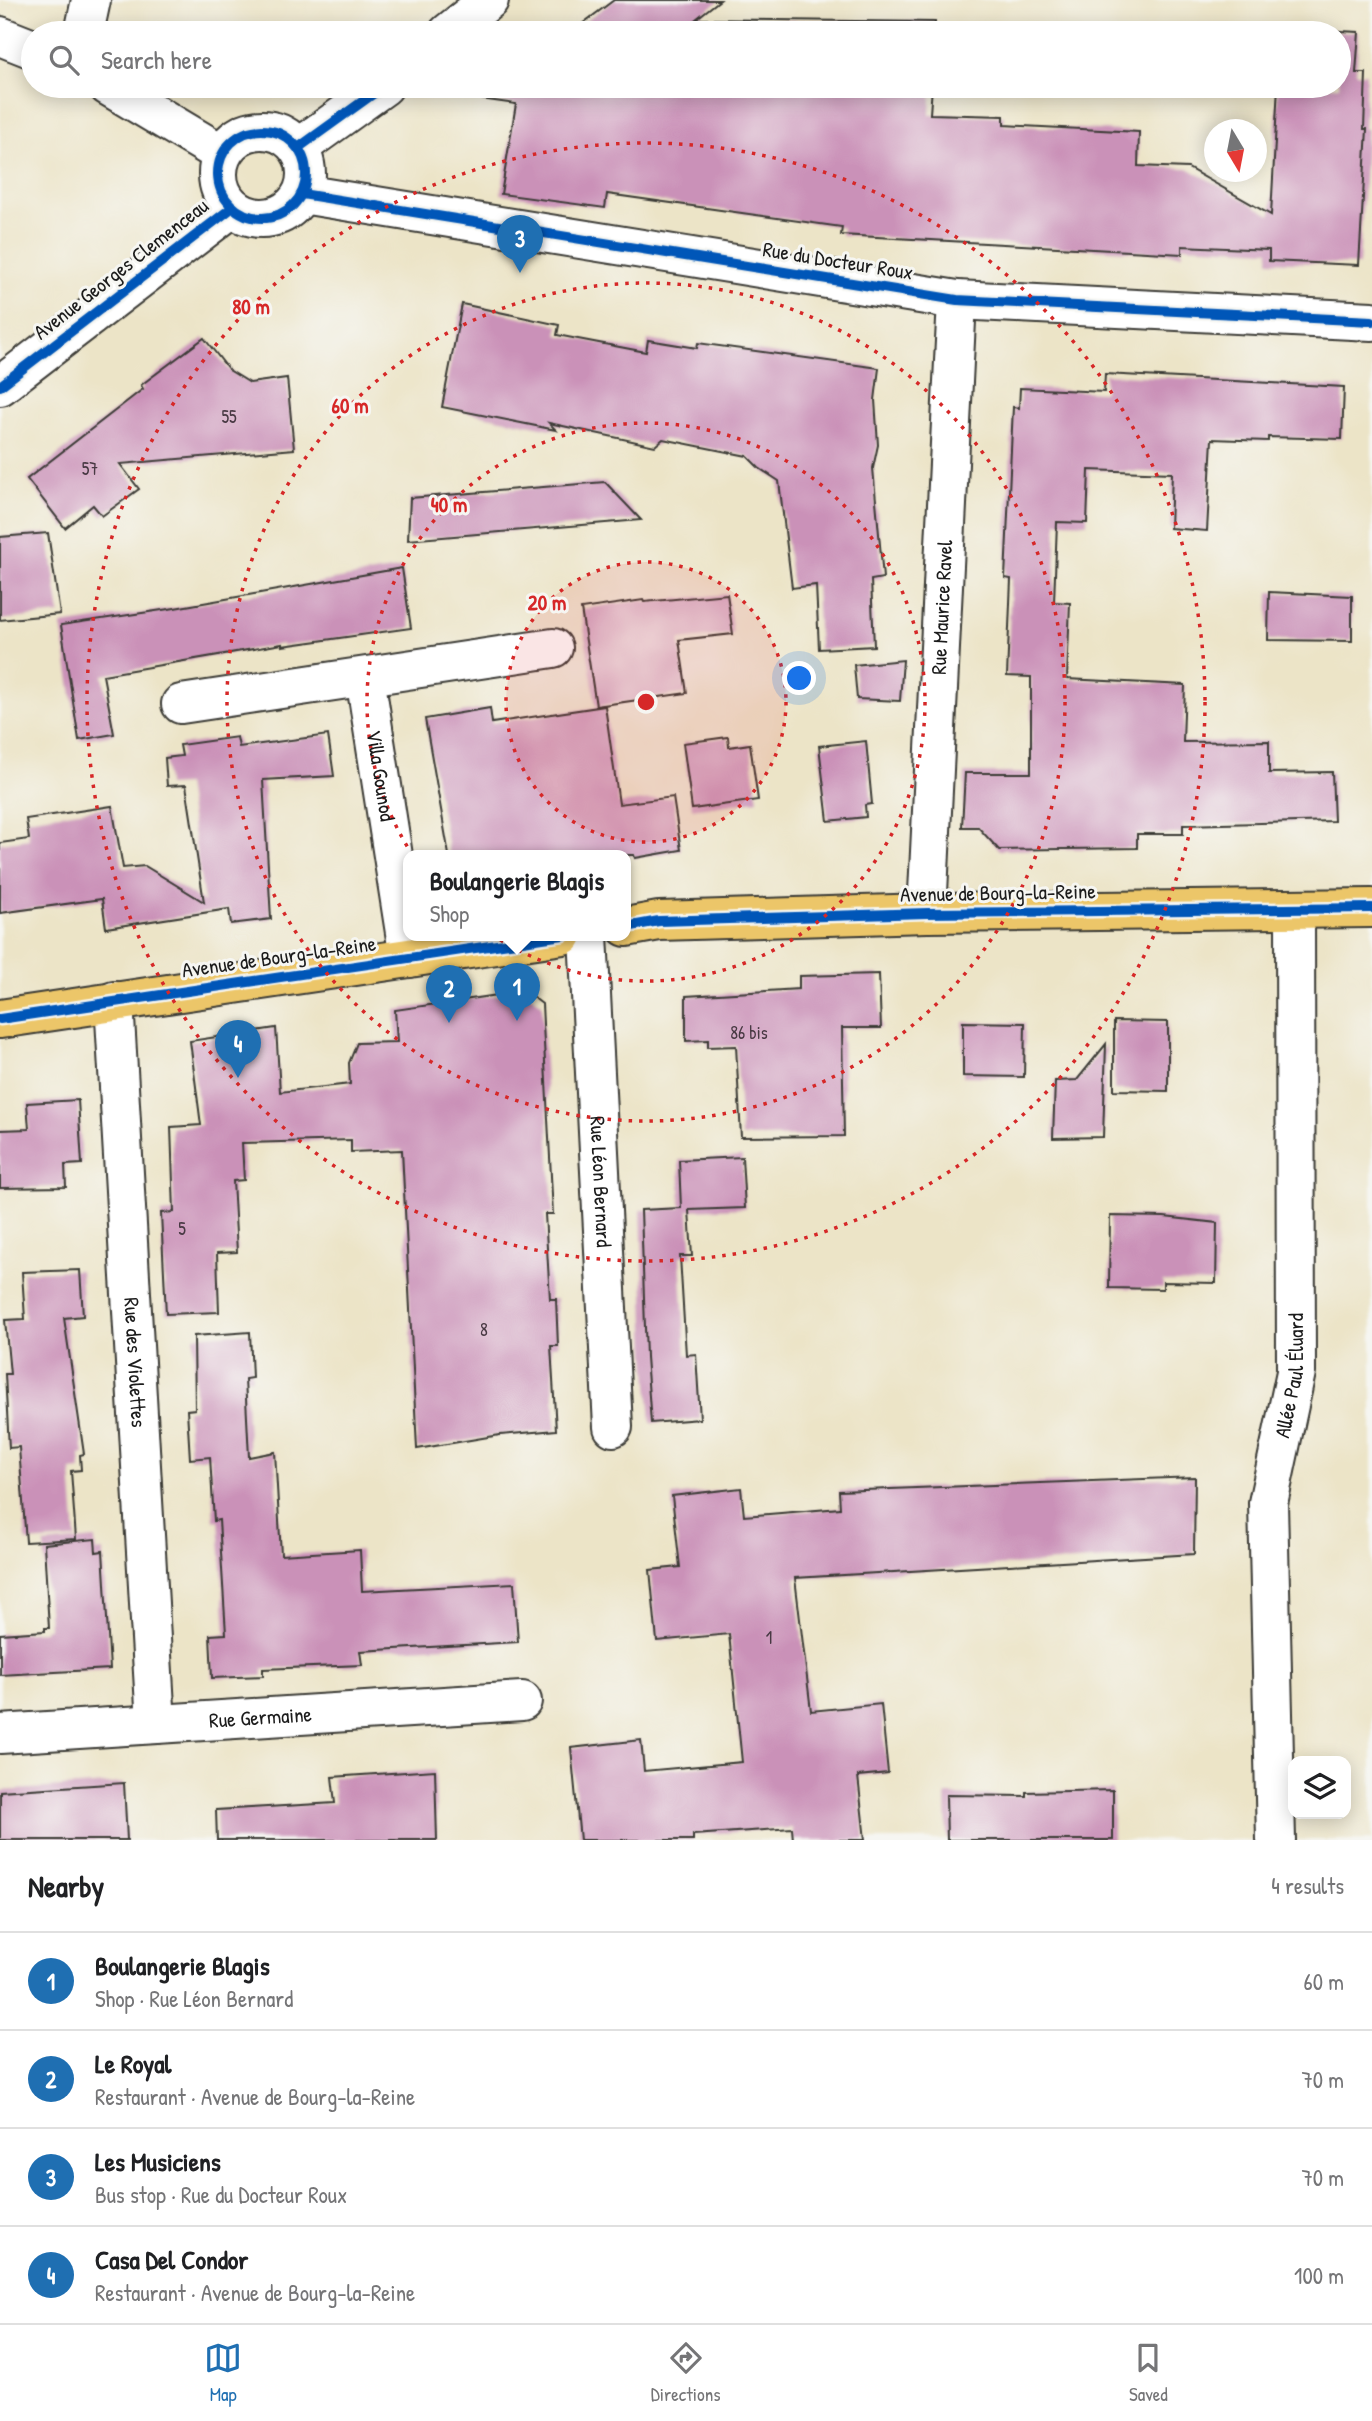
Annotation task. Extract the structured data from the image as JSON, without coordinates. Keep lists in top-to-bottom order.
{
  "streets": {
    "main road": ["Avenue de Bourg-la-Reine"],
    "street": [
      "Rue du Docteur Roux",
      "Avenue Georges Clemenceau",
      "Rue Maurice Ravel",
      "Villa Gounod",
      "Rue Léon Bernard",
      "Rue des Violettes",
      "Allée Paul Éluard",
      "Rue Germaine"
    ]
  },
  "crossings": [
    ["Rue du Docteur Roux", "Avenue Georges Clemenceau"],
    ["Rue du Docteur Roux", "Rue Maurice Ravel"],
    ["Rue Maurice Ravel", "Avenue de Bourg-la-Reine"],
    ["Villa Gounod", "Avenue de Bourg-la-Reine"],
    ["Avenue de Bourg-la-Reine", "Rue des Violettes"],
    ["Avenue de Bourg-la-Reine", "Allée Paul Éluard"],
    ["Rue des Violettes", "Rue Germaine"]
  ],
  "house_numbers": [
    "55",
    "57",
    "86 bis",
    "5",
    "8",
    "1"
  ],
  "north": "bottom",
  "page": {
    "search": "Search here",
    "pins": [
      "3",
      "1",
      "2",
      "4"
    ],
    "popup": ["Boulangerie Blagis", "Shop"],
    "heading": ["Nearby", "4 results"],
    "list": [
      {
        "mark": "1",
        "name": "Boulangerie Blagis",
        "note": "Shop · Rue Léon Bernard",
        "value": "60 m"
      },
      {
        "mark": "2",
        "name": "Le Royal",
        "note": "Restaurant · Avenue de Bourg-la-Reine",
        "value": "70 m"
      },
      {
        "mark": "3",
        "name": "Les Musiciens",
        "note": "Bus stop · Rue du Docteur Roux",
        "value": "70 m"
      },
      {
        "mark": "4",
        "name": "Casa Del Condor",
        "note": "Restaurant · Avenue de Bourg-la-Reine",
        "value": "100 m"
      }
    ],
    "nav": ["Map", "Directions", "Saved"]
  },
  "rings": [
    "80 m",
    "60 m",
    "40 m",
    "20 m"
  ]
}
